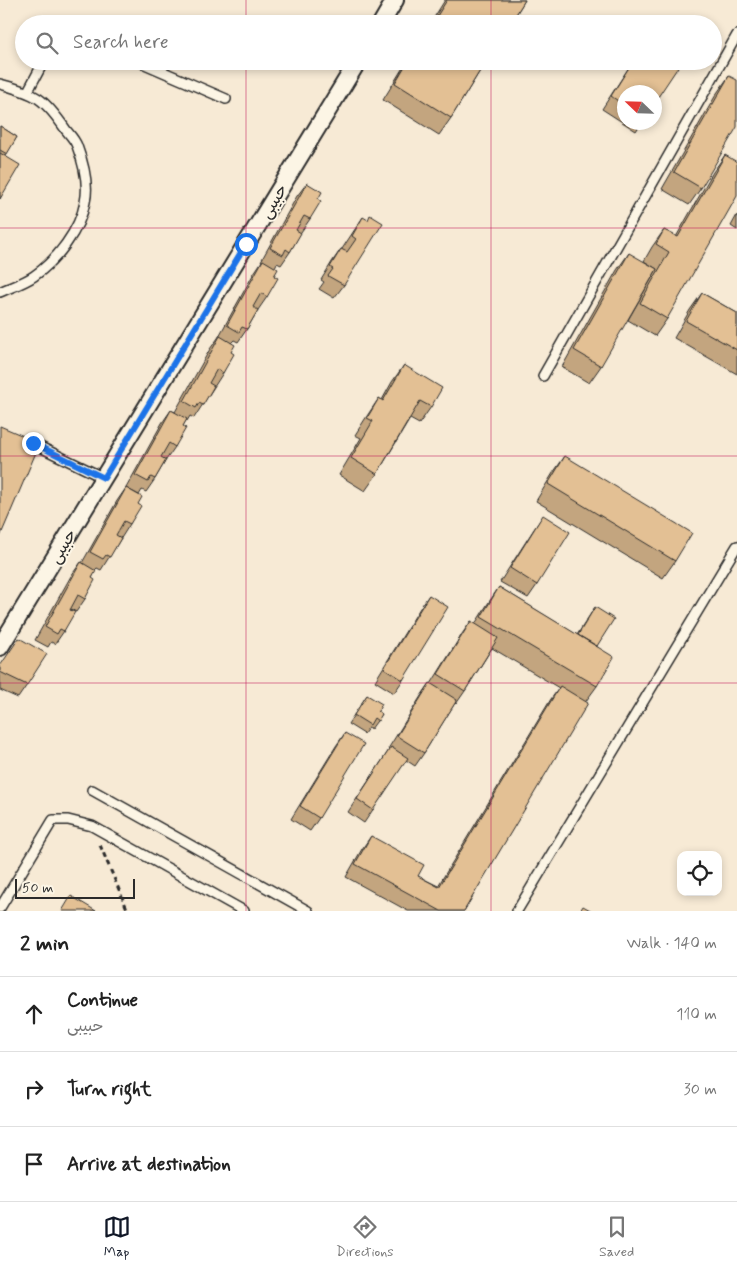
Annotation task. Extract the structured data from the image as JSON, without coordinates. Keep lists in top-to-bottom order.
{
  "streets": {
    "street": ["حبیبی"]
  },
  "scale_bar": "50 m",
  "north": "top left",
  "page": {
    "search": "Search here",
    "scale": "50 m",
    "heading": ["2 min", "Walk · 140 m"],
    "list": [
      ["Continue", "حبیبی", "110 m"],
      ["Turn right", "30 m"],
      "Arrive at destination"
    ],
    "nav": ["Map", "Directions", "Saved"]
  }
}
